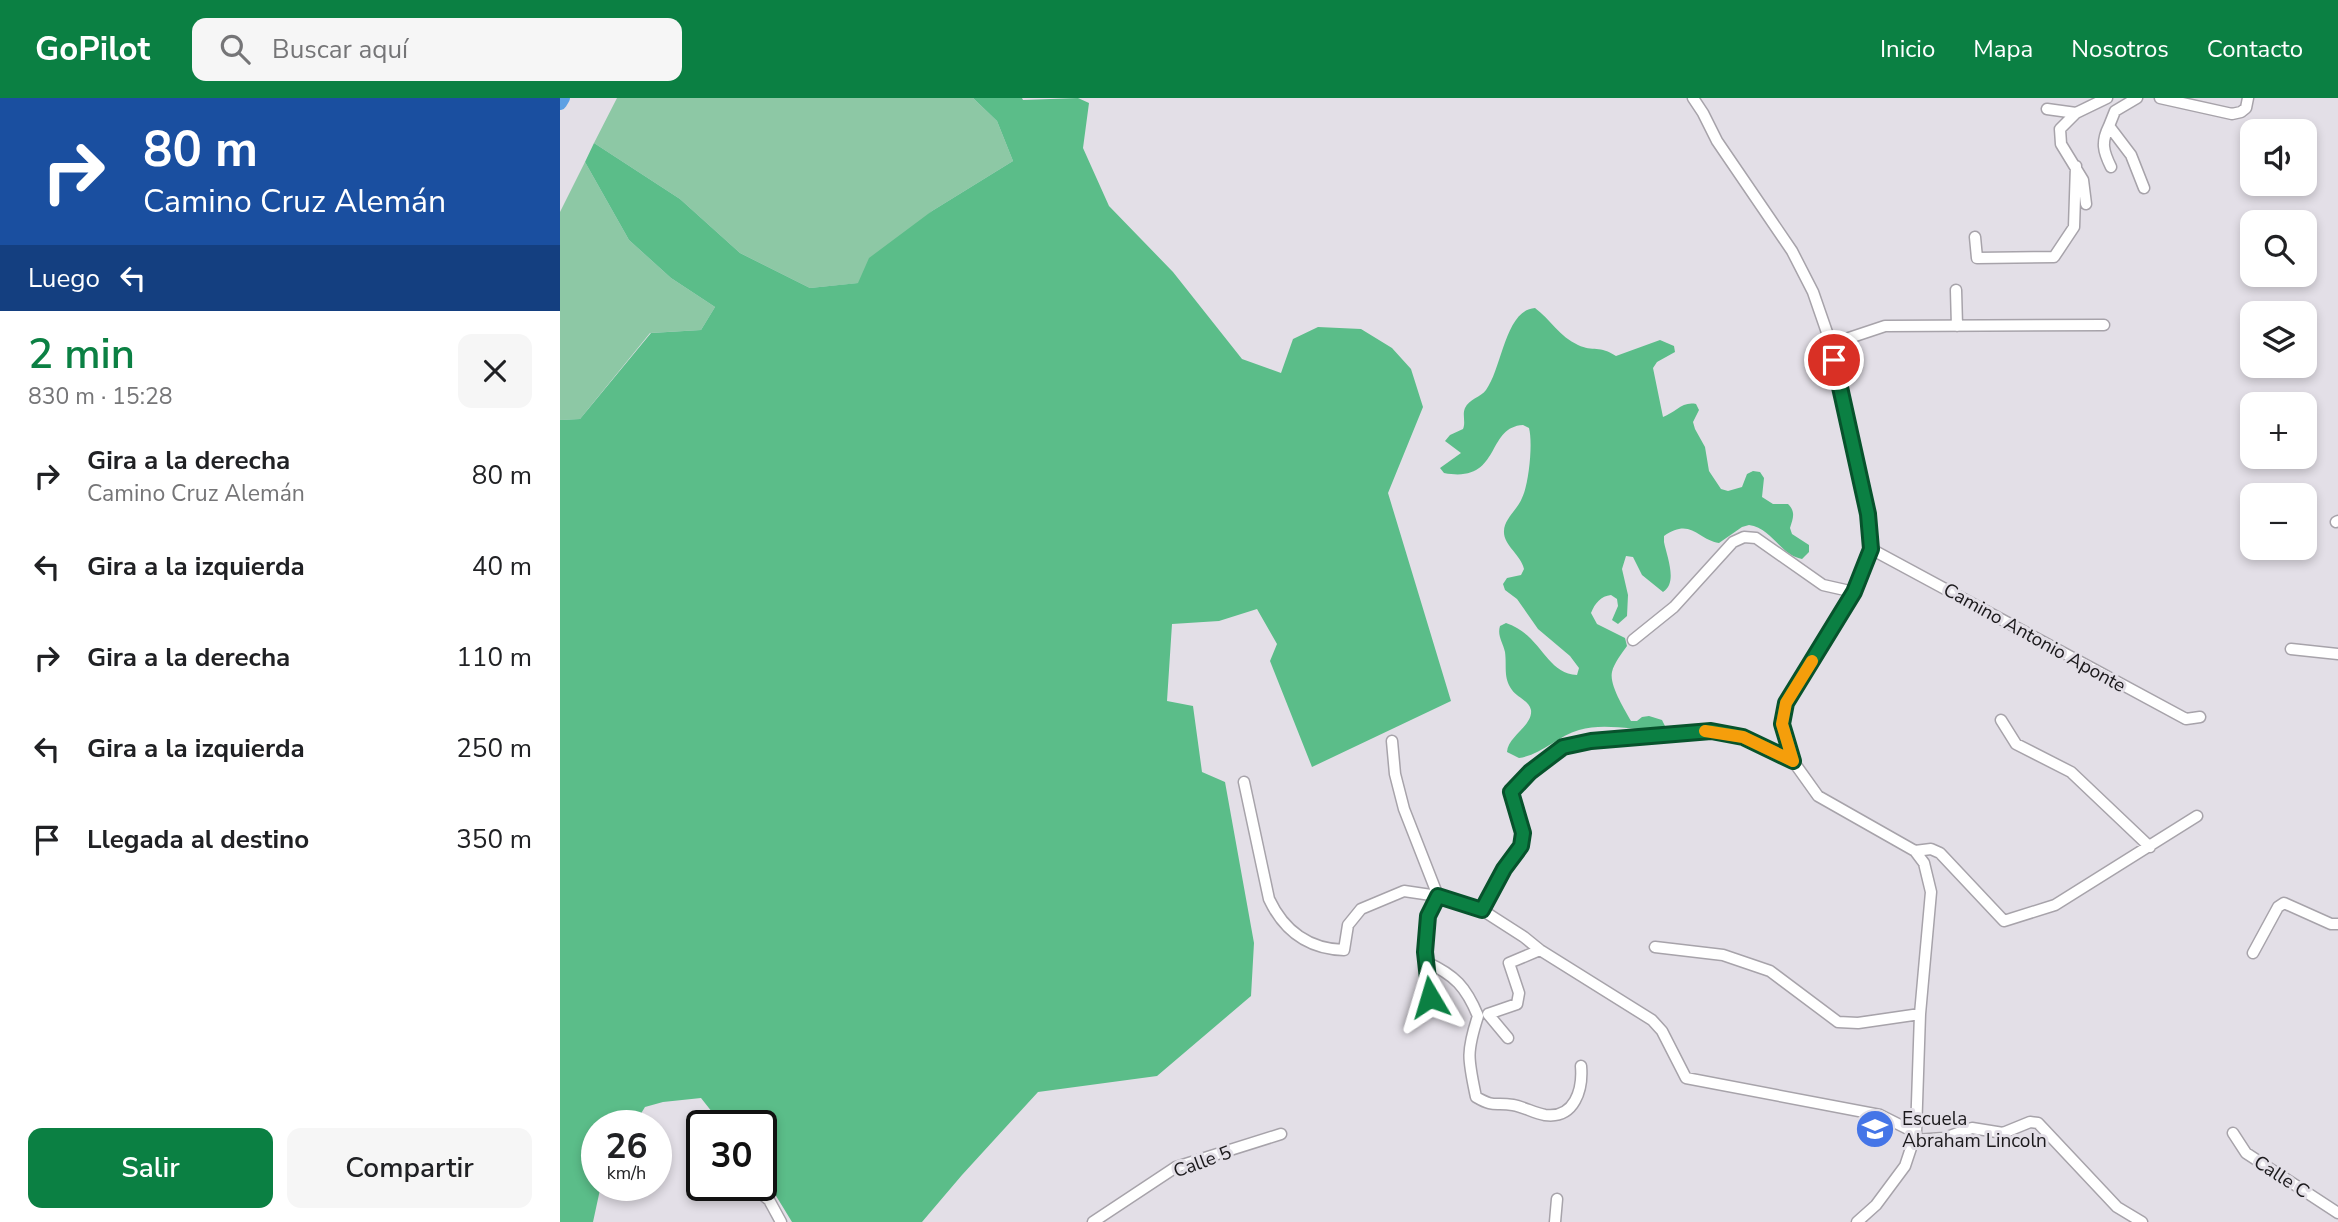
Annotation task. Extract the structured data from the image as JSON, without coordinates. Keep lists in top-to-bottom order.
{
  "streets": {
    "street": ["Camino Antonio Aponte", "Calle 5", "Calle C"]
  },
  "places": {
    "school or university": ["Escuela Abraham Lincoln"]
  },
  "page": {
    "header": "GoPilot",
    "search": "Buscar aquí",
    "nav": [
      "Inicio",
      "Mapa",
      "Nosotros",
      "Contacto"
    ],
    "turn": ["80 m", "Camino Cruz Alemán"],
    "map_buttons": ["+", "−"],
    "then": "Luego",
    "heading": ["2 min", "830 m · 15:28"],
    "list": [
      {
        "name": "Gira a la derecha",
        "note": "Camino Cruz Alemán",
        "value": "80 m"
      },
      {
        "name": "Gira a la izquierda",
        "value": "40 m"
      },
      {
        "name": "Gira a la derecha",
        "value": "110 m"
      },
      {
        "name": "Gira a la izquierda",
        "value": "250 m"
      },
      {
        "name": "Llegada al destino",
        "value": "350 m"
      }
    ],
    "speed": "26 km/h",
    "limit": "30",
    "buttons": ["Salir", "Compartir"]
  }
}
